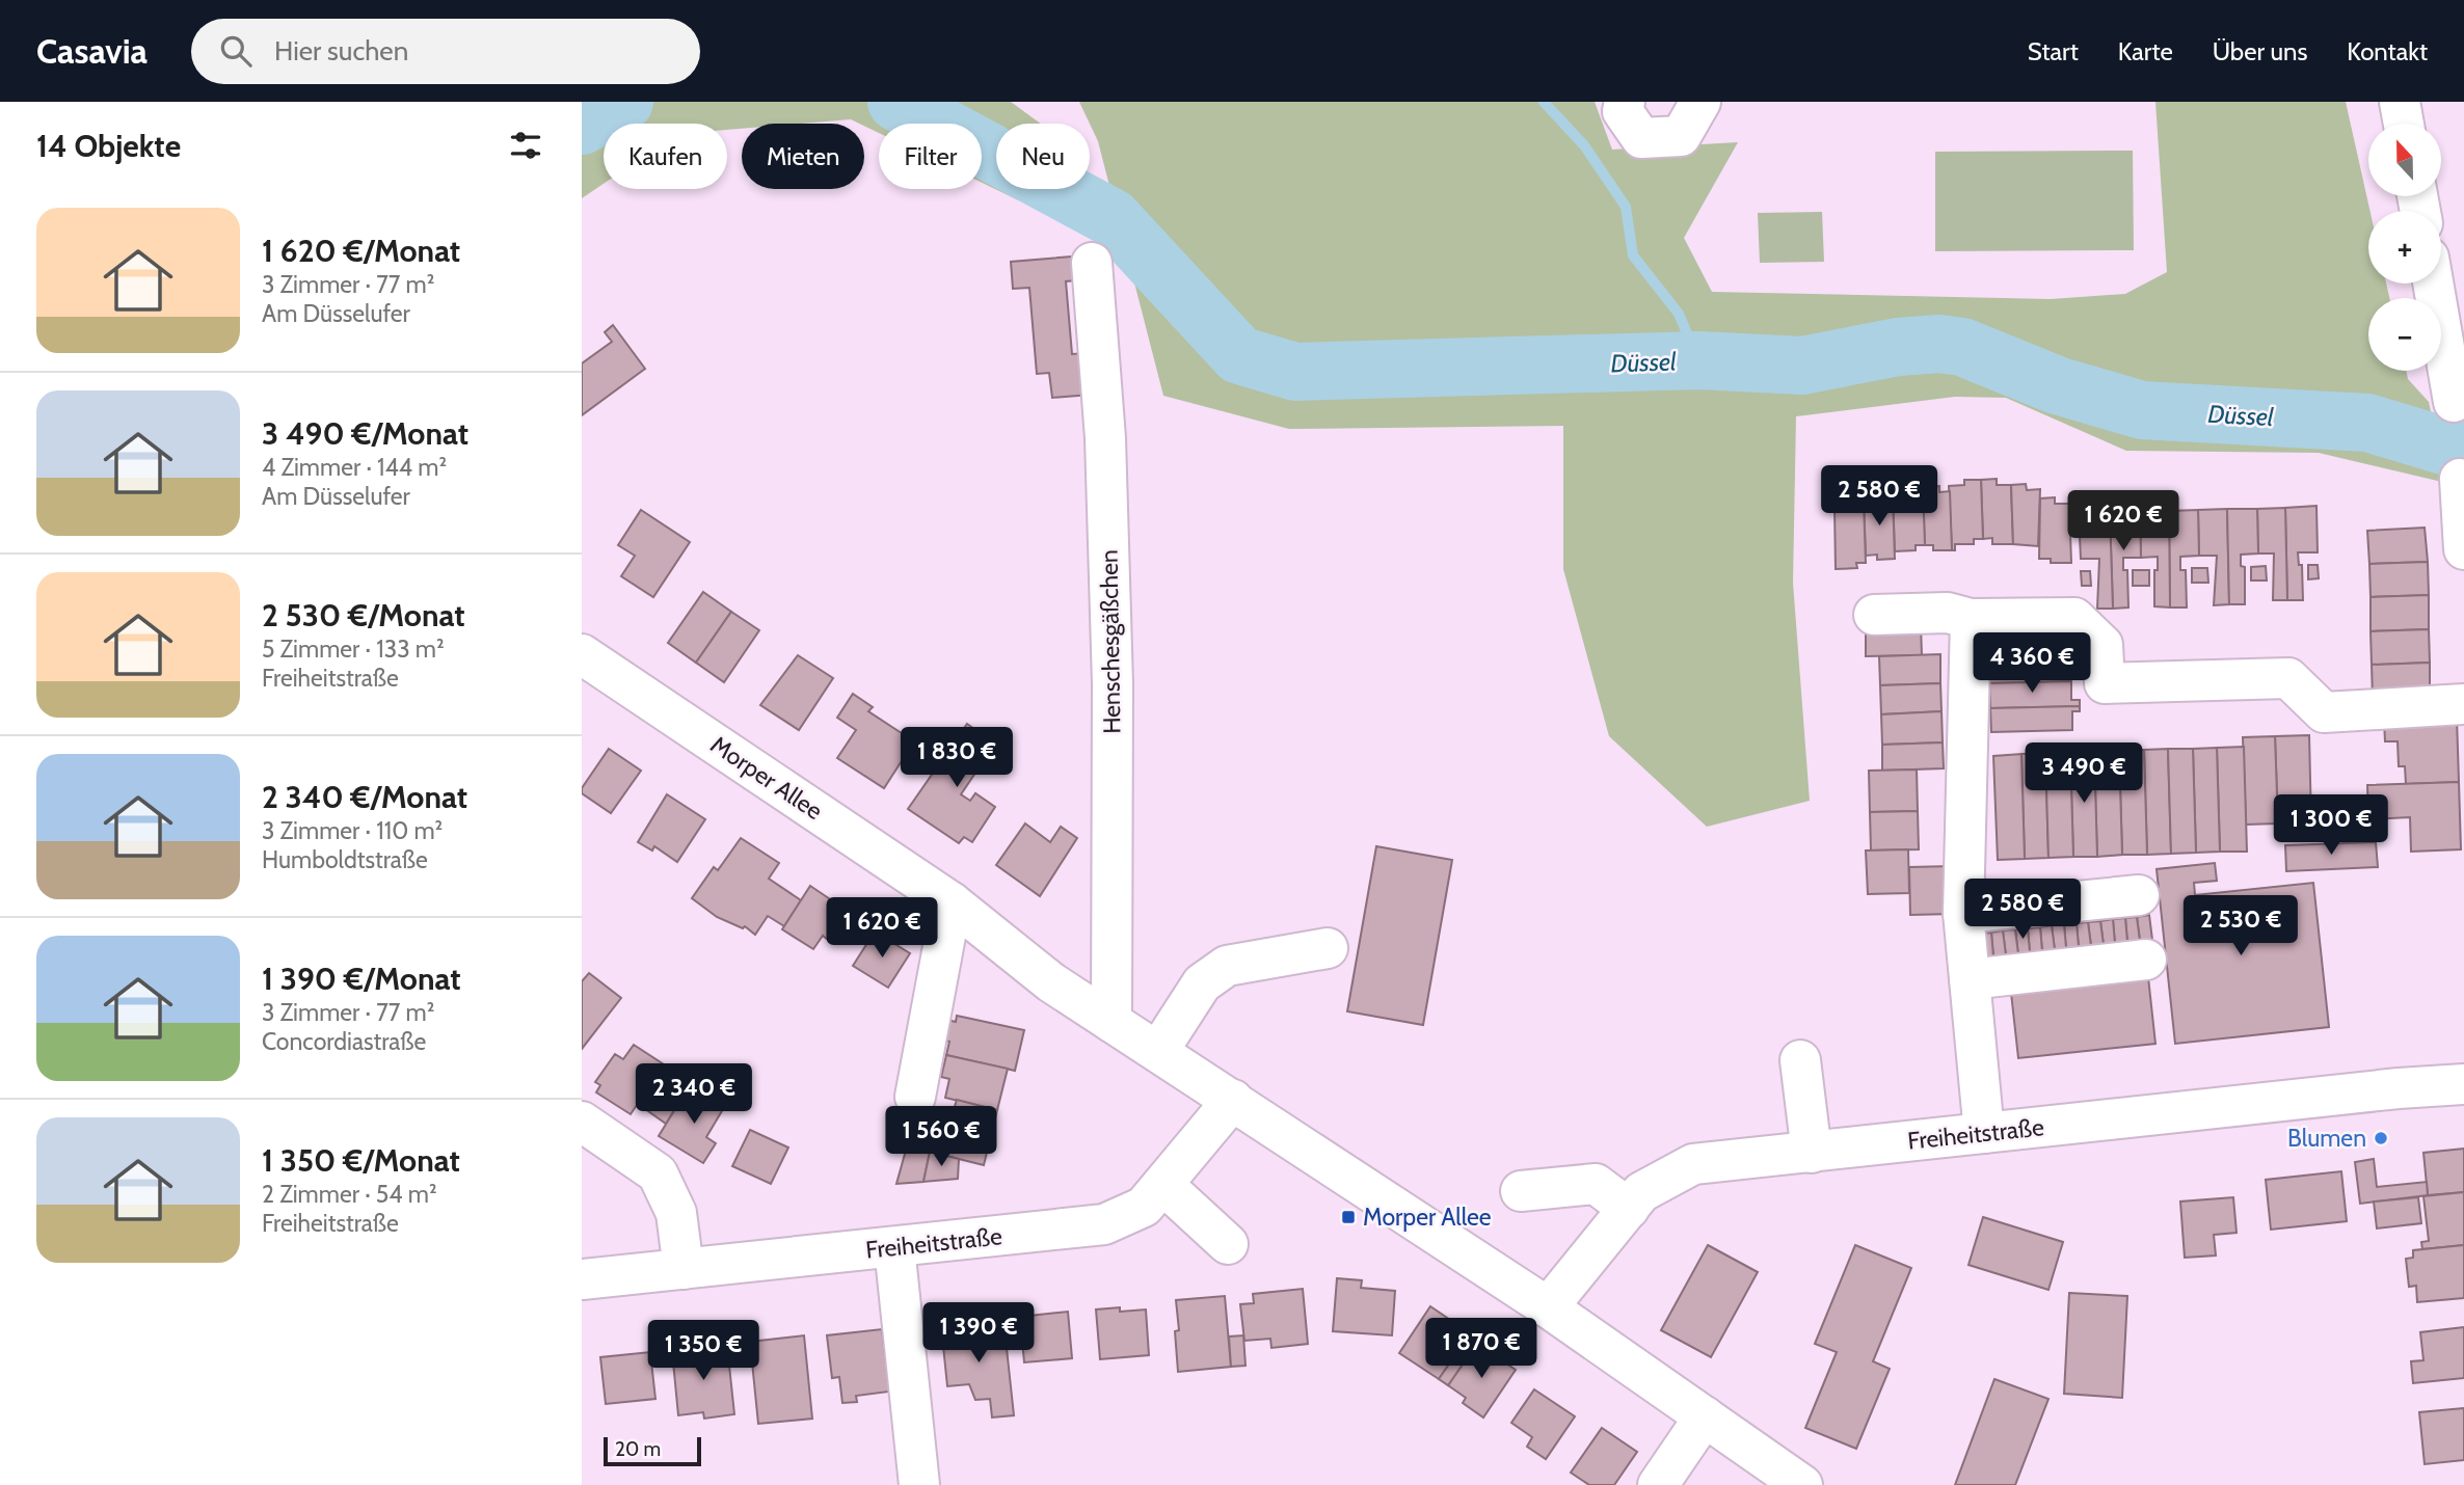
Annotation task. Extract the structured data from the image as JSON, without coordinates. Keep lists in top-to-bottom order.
{
  "streets": {
    "street": ["Henschesgäßchen", "Morper Allee", "Freiheitstraße"]
  },
  "crossings": [
    ["Henschesgäßchen", "Morper Allee"],
    ["Morper Allee", "Freiheitstraße"]
  ],
  "water": ["Düssel"],
  "places": {
    "other": ["Blumen"],
    "transit": ["Morper Allee"]
  },
  "scale_bar": "20 m",
  "north": "top",
  "page": {
    "header": "Casavia",
    "search": "Hier suchen",
    "nav": [
      "Start",
      "Karte",
      "Über uns",
      "Kontakt"
    ],
    "heading": "14 Objekte",
    "map_buttons": ["+", "−"],
    "chip": [
      "Kaufen",
      "Mieten",
      "Filter",
      "Neu"
    ],
    "list": [
      {
        "name": "1 620 €/Monat",
        "note": "3 Zimmer · 77 m² · Am Düsselufer"
      },
      {
        "name": "3 490 €/Monat",
        "note": "4 Zimmer · 144 m² · Am Düsselufer"
      },
      {
        "name": "2 530 €/Monat",
        "note": "5 Zimmer · 133 m² · Freiheitstraße"
      },
      {
        "name": "2 340 €/Monat",
        "note": "3 Zimmer · 110 m² · Humboldtstraße"
      },
      {
        "name": "1 390 €/Monat",
        "note": "3 Zimmer · 77 m² · Concordiastraße"
      },
      {
        "name": "1 350 €/Monat",
        "note": "2 Zimmer · 54 m² · Freiheitstraße"
      }
    ],
    "price": [
      "2 580 €",
      "1 620 €",
      "4 360 €",
      "1 830 €",
      "3 490 €",
      "1 300 €",
      "2 580 €",
      "2 530 €",
      "1 620 €",
      "2 340 €",
      "1 560 €",
      "1 390 €",
      "1 870 €",
      "1 350 €"
    ],
    "scale": "20 m"
  }
}
